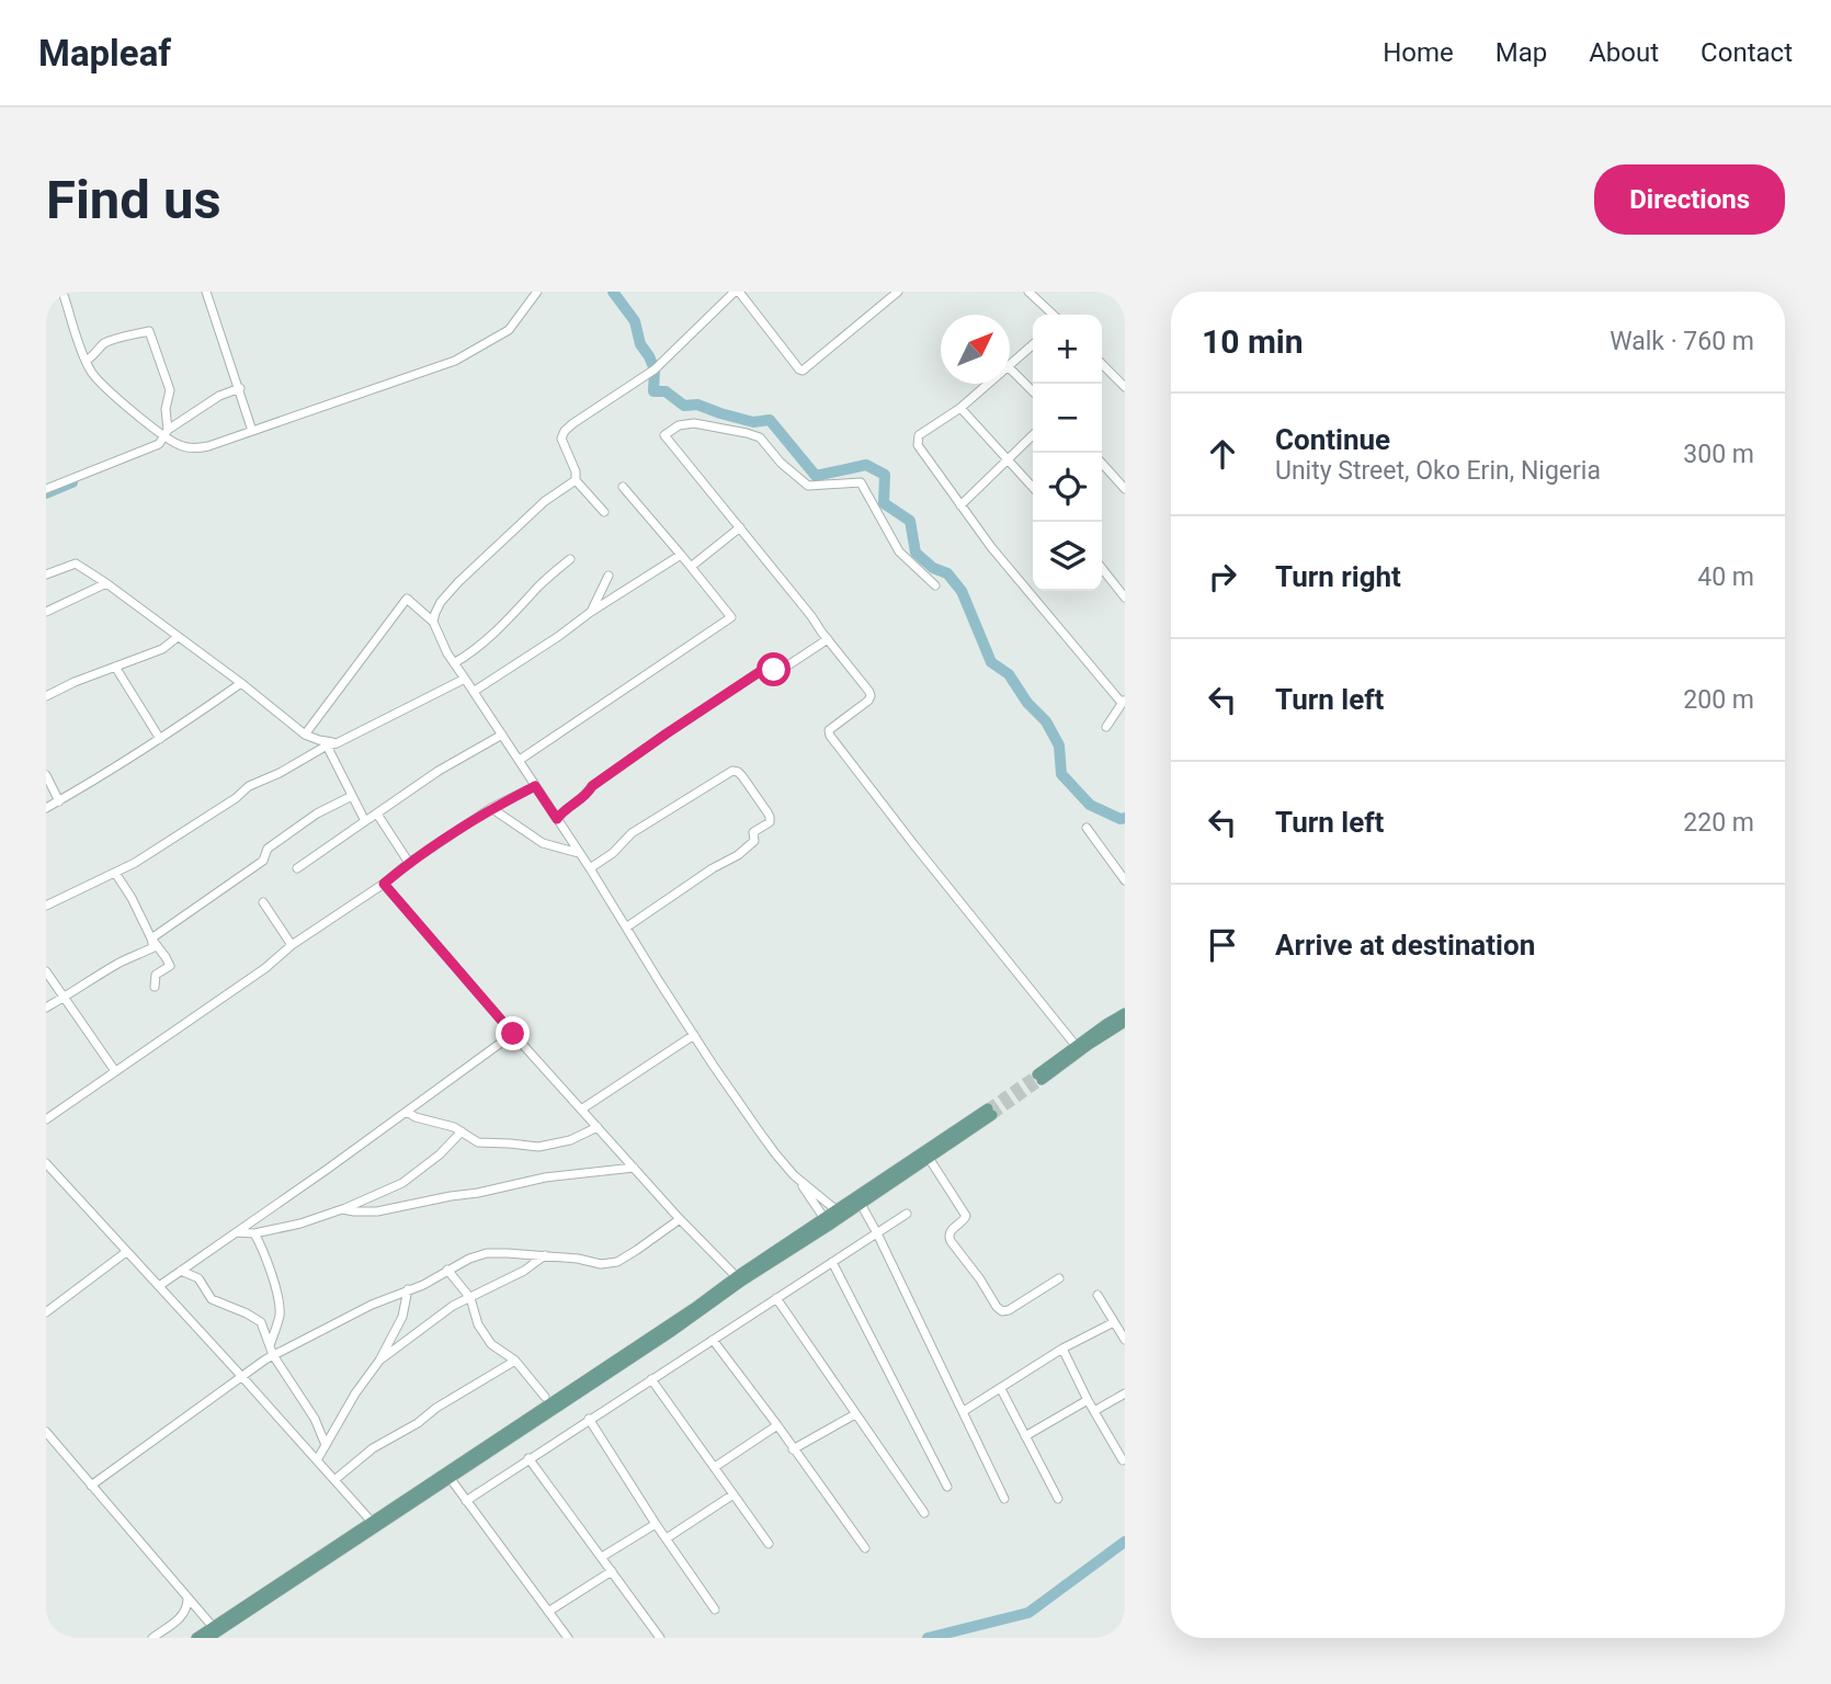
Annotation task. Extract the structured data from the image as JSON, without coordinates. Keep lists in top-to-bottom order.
{
  "north": "top right",
  "page": {
    "header": "Mapleaf",
    "nav": [
      "Home",
      "Map",
      "About",
      "Contact"
    ],
    "buttons": "Directions",
    "title": "Find us",
    "heading": ["10 min", "Walk · 760 m"],
    "map_buttons": ["+", "−"],
    "list": [
      ["Continue", "Unity Street, Oko Erin, Nigeria", "300 m"],
      ["Turn right", "40 m"],
      ["Turn left", "200 m"],
      ["Turn left", "220 m"],
      "Arrive at destination"
    ]
  }
}
